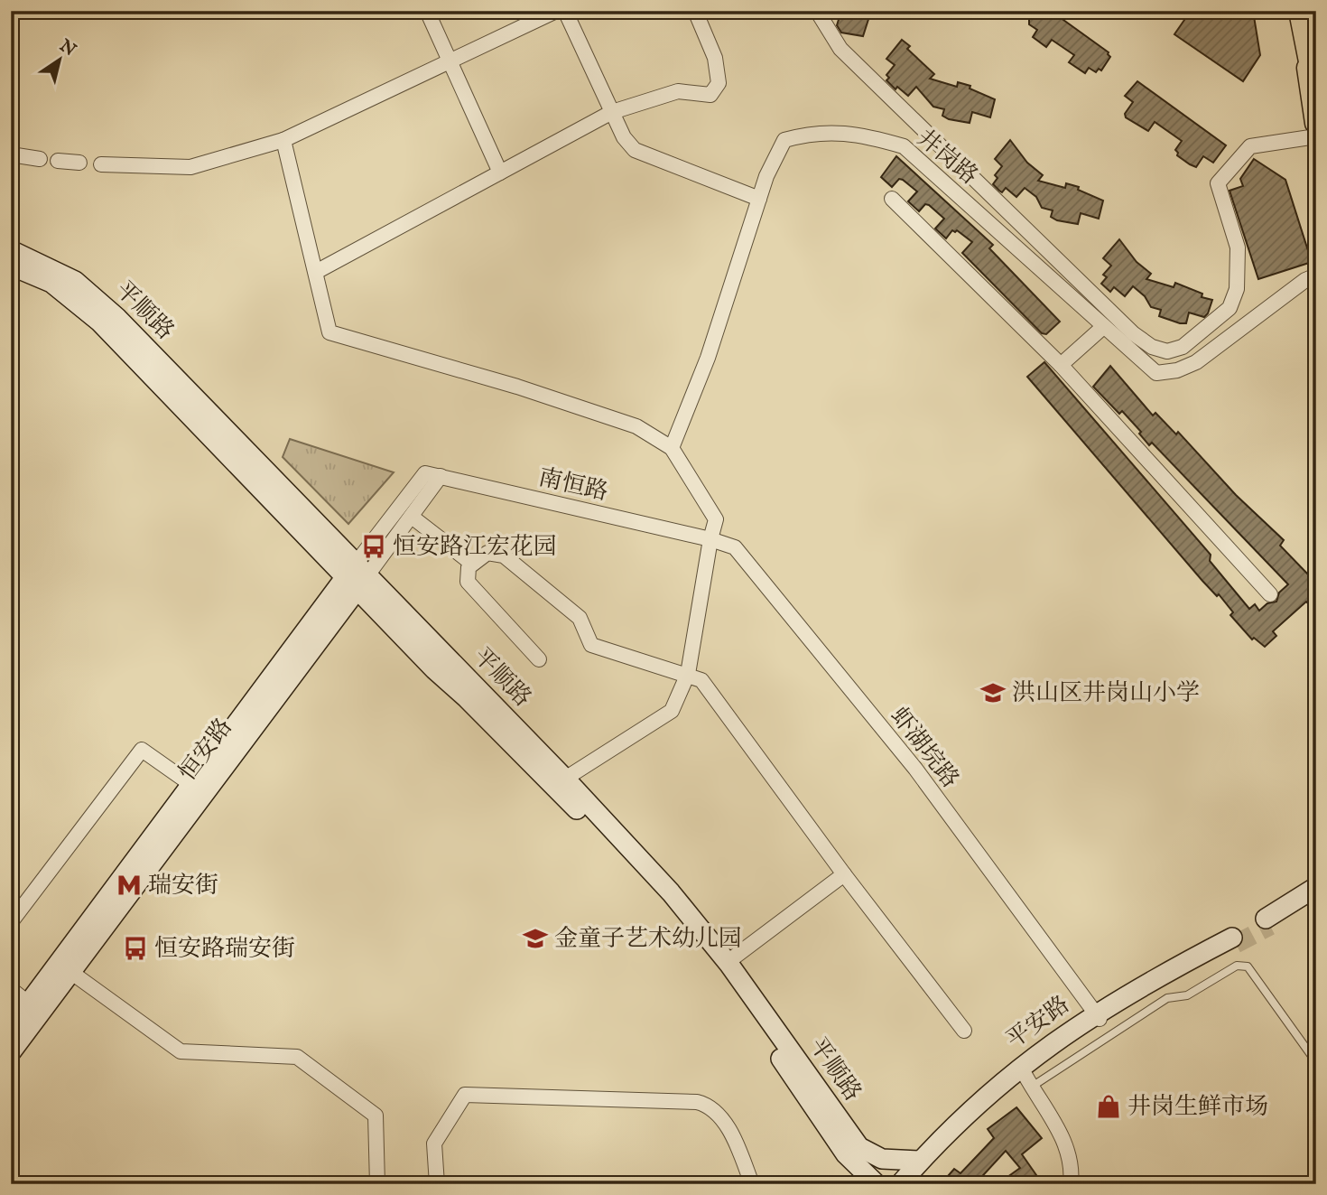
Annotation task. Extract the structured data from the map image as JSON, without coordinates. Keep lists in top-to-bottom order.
{
  "streets": {
    "main road": ["平顺路", "恒安路", "平安路"],
    "street": ["井岗路", "南恒路", "虾湖垸路"]
  },
  "crossings": [
    ["平顺路", "恒安路"],
    ["平顺路", "平安路"],
    ["南恒路", "虾湖垸路"],
    ["南恒路", "恒安路"],
    ["虾湖垸路", "平安路"]
  ],
  "places": {
    "bus stop": ["恒安路江宏花园", "恒安路瑞安街"],
    "school or university": ["洪山区井岗山小学", "金童子艺术幼儿园"],
    "metro station": ["瑞安街"],
    "shop": ["井岗生鲜市场"]
  },
  "north": "top right"
}
